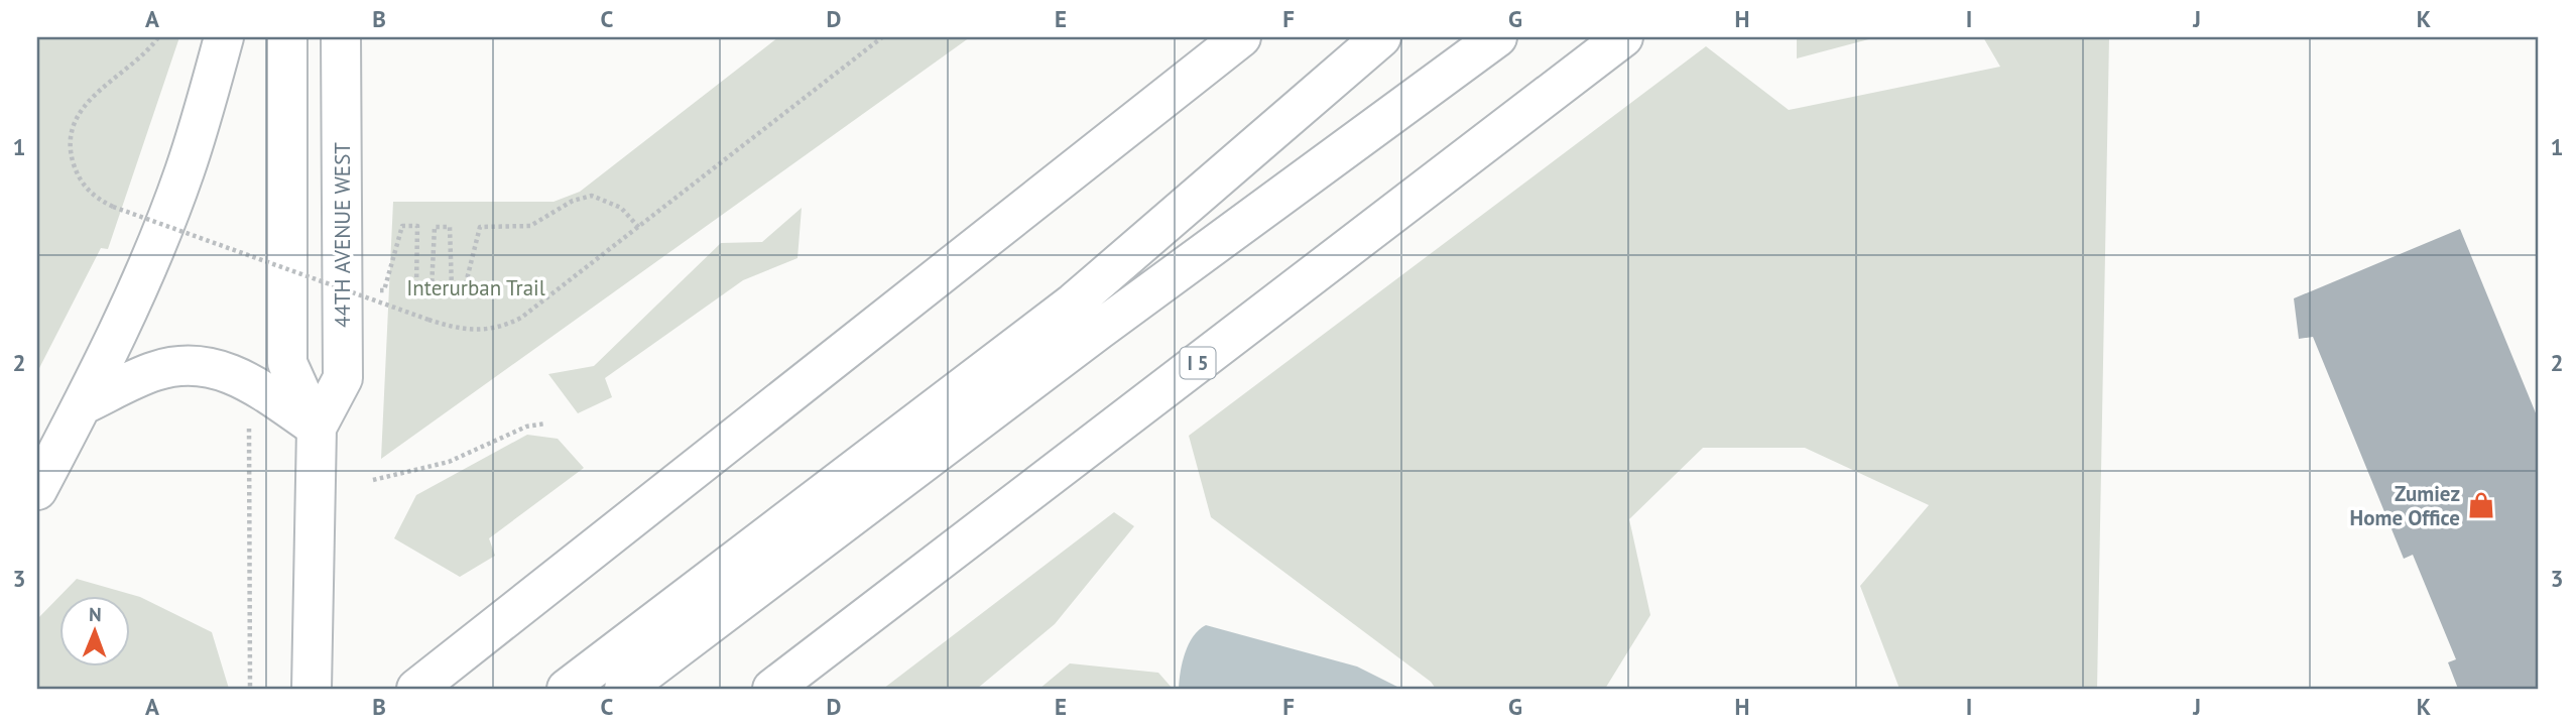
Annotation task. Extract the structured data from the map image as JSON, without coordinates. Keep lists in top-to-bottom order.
{
  "streets": {
    "main road": ["44TH AVENUE WEST", "I 5"]
  },
  "parks": ["Interurban Trail"],
  "places": {
    "shop": ["Zumiez Home Office"]
  },
  "north": "top",
  "grid": {
    "columns": [
      "A",
      "B",
      "C",
      "D",
      "E",
      "F",
      "G",
      "H",
      "I",
      "J",
      "K"
    ],
    "rows": ["1", "2", "3"]
  }
}
